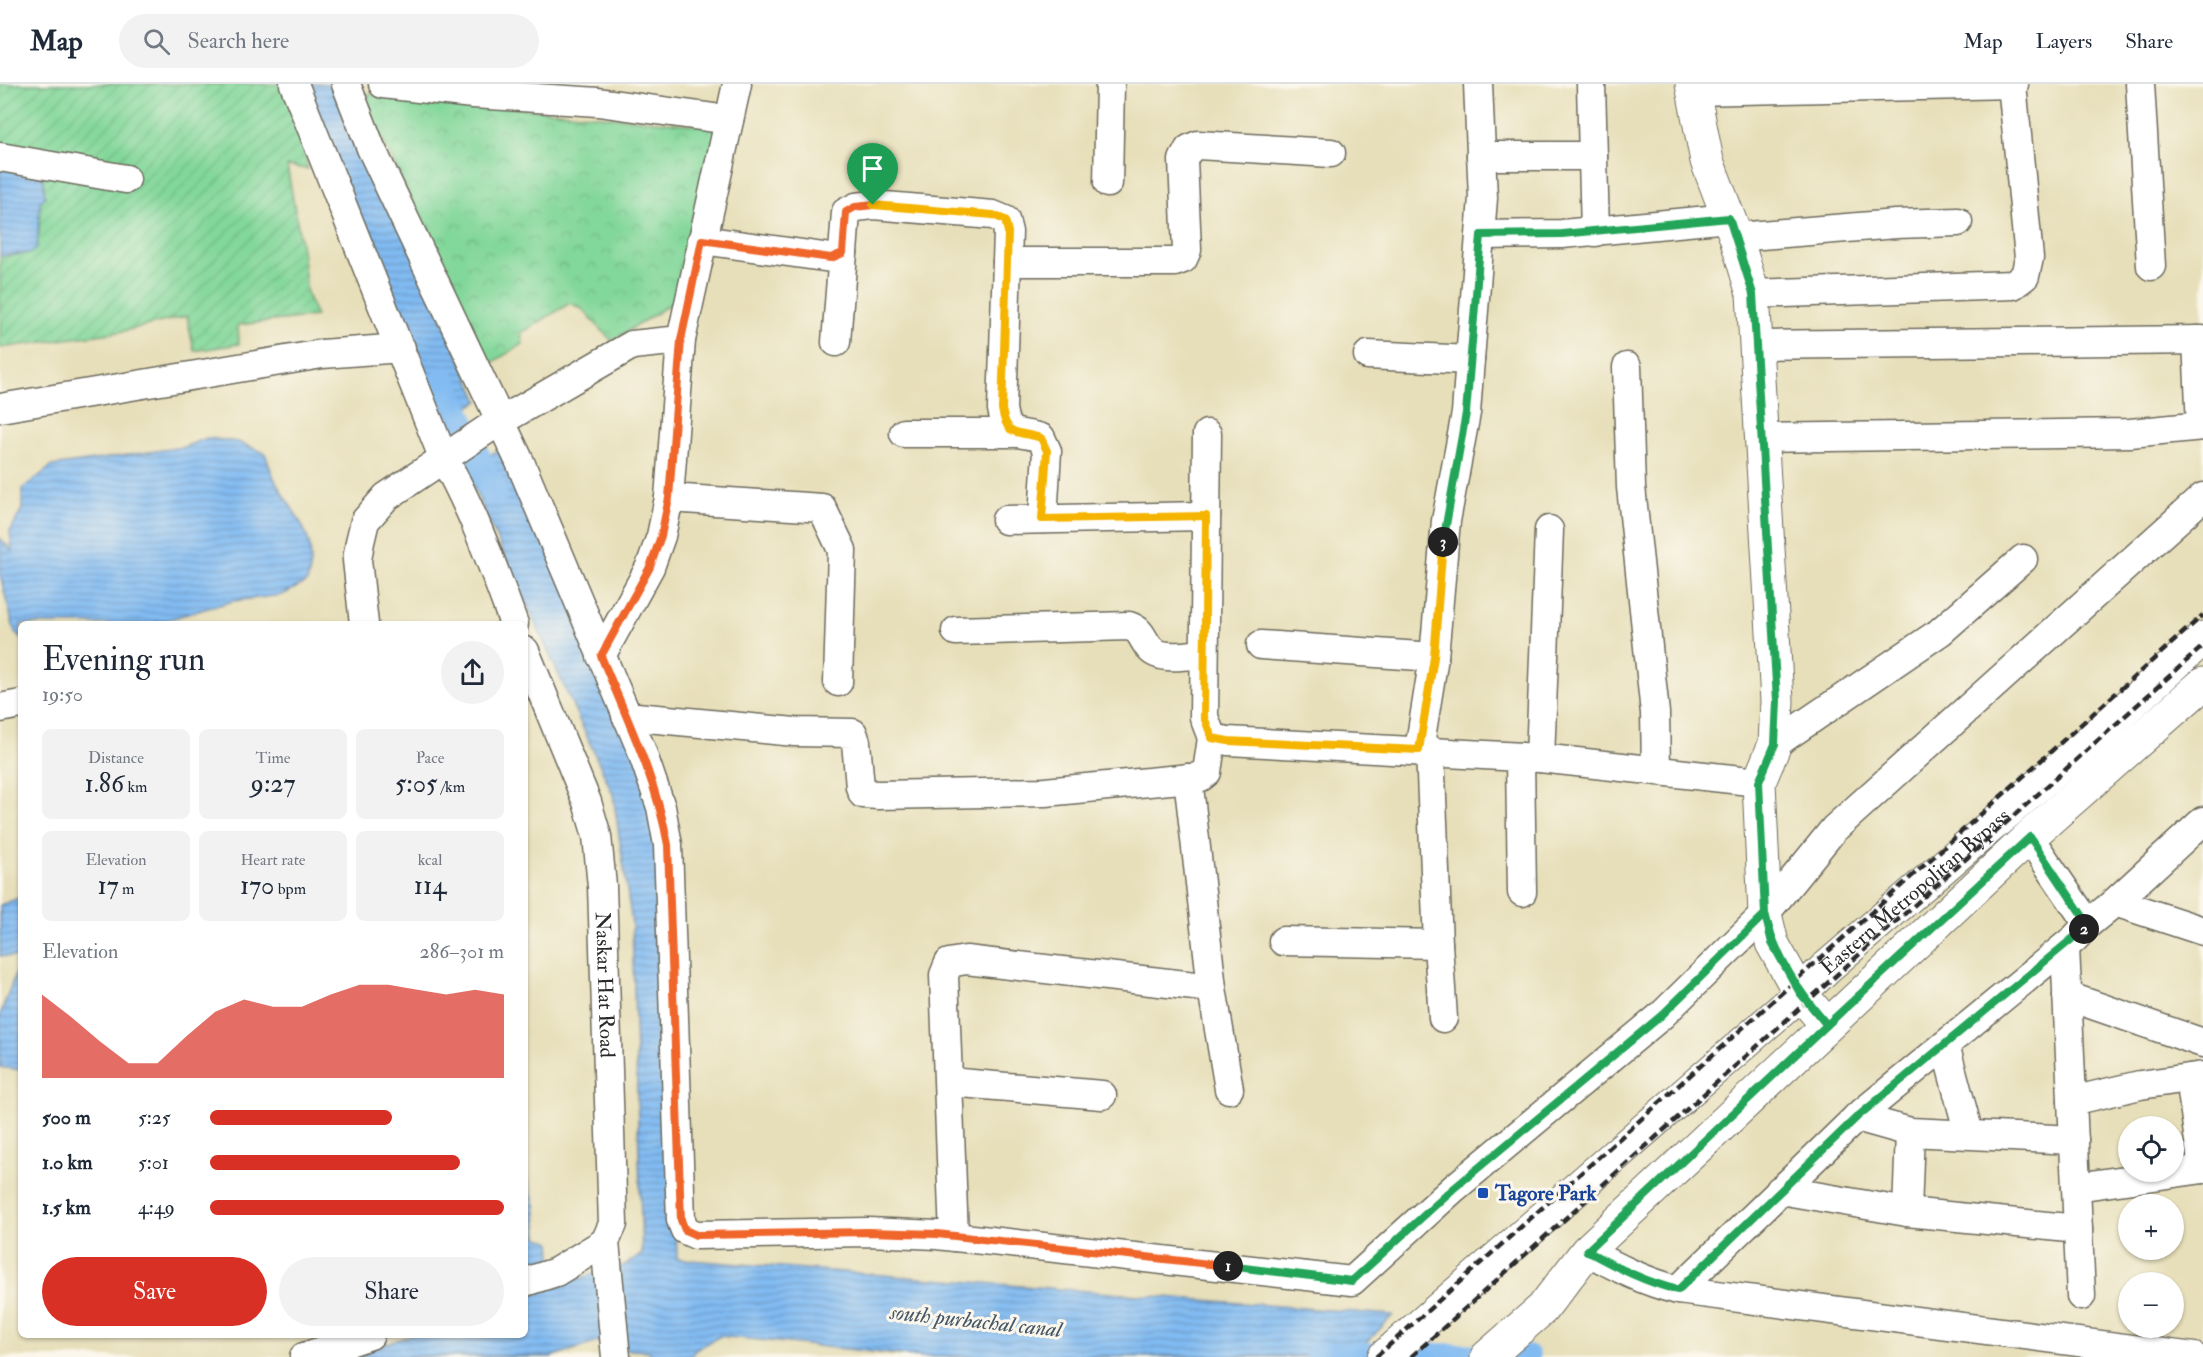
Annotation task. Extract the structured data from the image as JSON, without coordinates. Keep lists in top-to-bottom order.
{
  "streets": {
    "main road": ["Eastern Metropolitan Bypass"],
    "street": ["Naskar Hat Road"]
  },
  "water": ["south purbachal canal"],
  "places": {
    "transit": ["Tagore Park"]
  },
  "page": {
    "header": "Map",
    "search": "Search here",
    "nav": ["Map", "Layers", "Share"],
    "pins": ["3", "2", "1"],
    "heading": ["Evening run", "19:50"],
    "stats": [
      ["Distance", "1.86 km"],
      ["Time", "9:27"],
      ["Pace", "5:05 /km"],
      ["Elevation", "17 m"],
      ["Heart rate", "170 bpm"],
      ["kcal", "114"]
    ],
    "chart": ["Elevation", "286–301 m"],
    "list": [
      {
        "name": "500 m",
        "note": "5:25"
      },
      {
        "name": "1.0 km",
        "note": "5:01"
      },
      {
        "name": "1.5 km",
        "note": "4:49"
      }
    ],
    "map_buttons": ["+", "−"],
    "buttons": ["Save", "Share"]
  }
}
